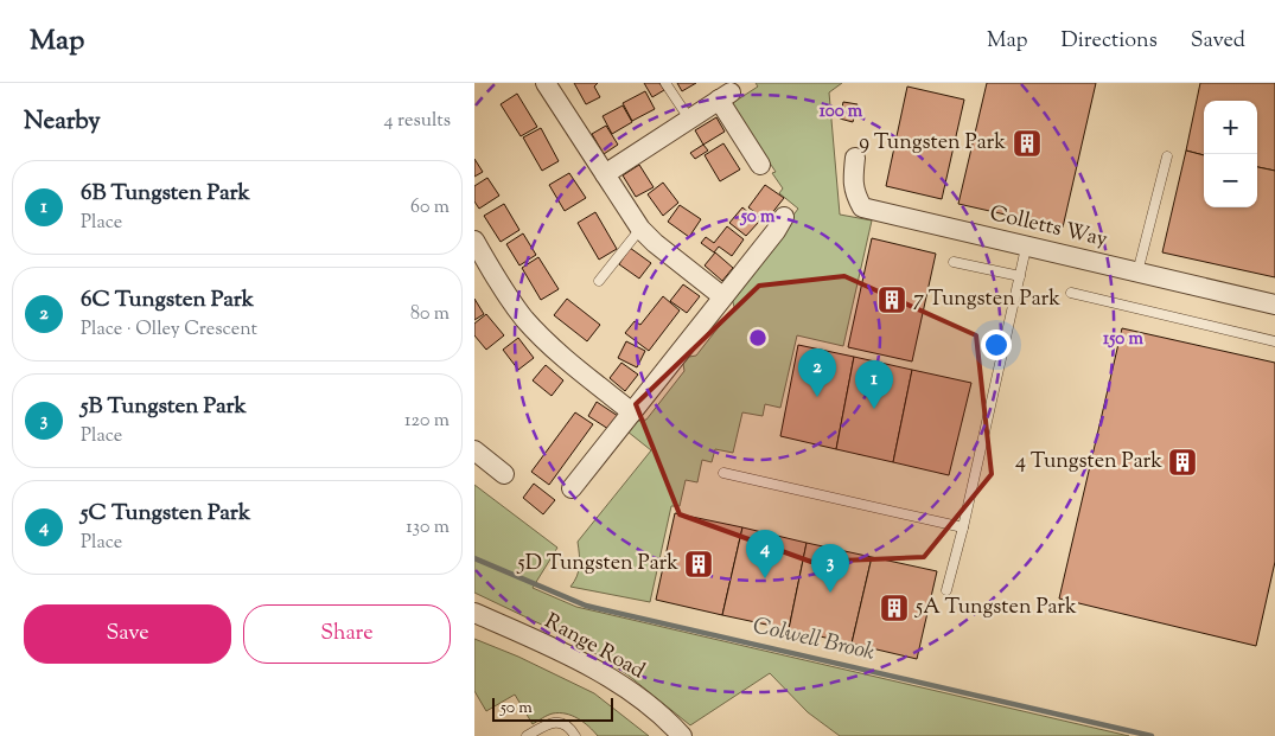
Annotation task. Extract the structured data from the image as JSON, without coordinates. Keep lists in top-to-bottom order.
{
  "streets": {
    "street": ["Colletts Way", "Range Road"]
  },
  "water": ["Colwell Brook"],
  "places": {
    "building": [
      "9 Tungsten Park",
      "7 Tungsten Park",
      "4 Tungsten Park",
      "5D Tungsten Park",
      "5A Tungsten Park"
    ]
  },
  "scale_bar": "50 m",
  "page": {
    "header": "Map",
    "nav": ["Map", "Directions", "Saved"],
    "heading": ["Nearby", "4 results"],
    "map_buttons": ["+", "−"],
    "list": [
      {
        "mark": "1",
        "name": "6B Tungsten Park",
        "note": "Place",
        "value": "60 m"
      },
      {
        "mark": "2",
        "name": "6C Tungsten Park",
        "note": "Place · Olley Crescent",
        "value": "80 m"
      },
      {
        "mark": "3",
        "name": "5B Tungsten Park",
        "note": "Place",
        "value": "120 m"
      },
      {
        "mark": "4",
        "name": "5C Tungsten Park",
        "note": "Place",
        "value": "130 m"
      }
    ],
    "pins": [
      "2",
      "1",
      "4",
      "3"
    ],
    "buttons": ["Save", "Share"],
    "scale": "50 m"
  },
  "rings": ["100 m", "50 m", "150 m"]
}
